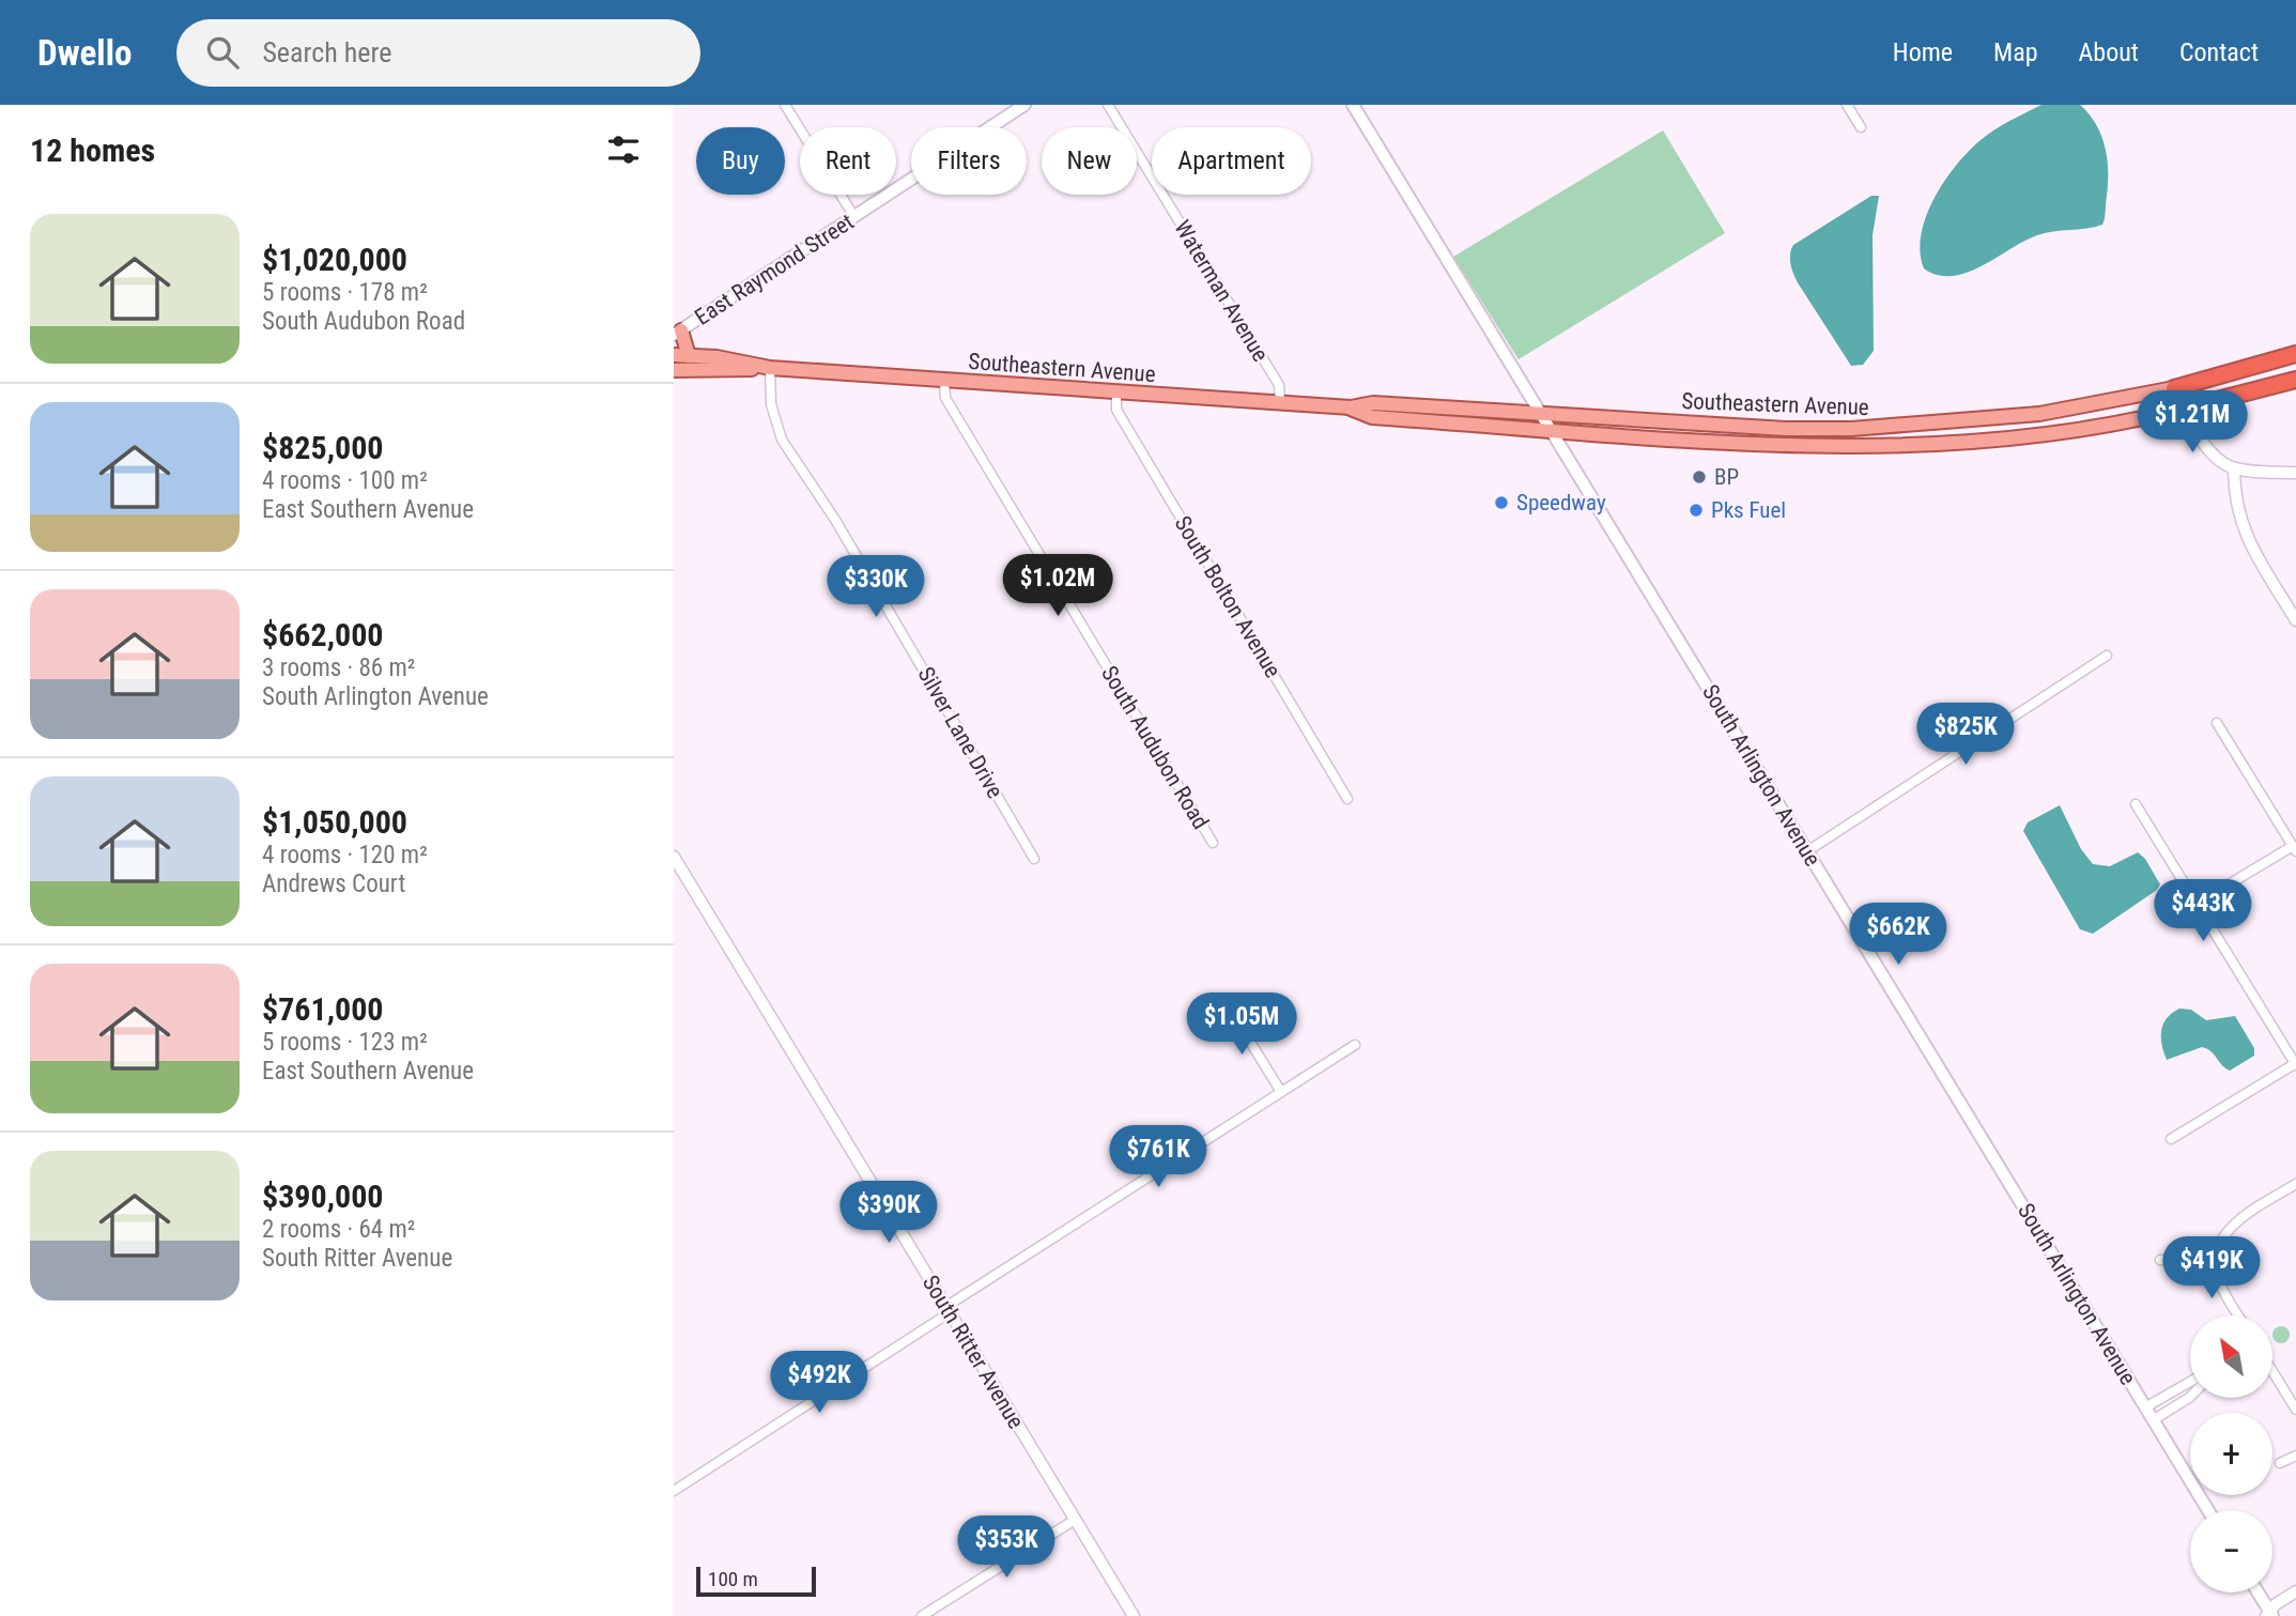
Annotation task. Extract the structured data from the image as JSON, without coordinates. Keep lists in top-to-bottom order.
{
  "streets": {
    "main road": ["East Raymond Street", "Southeastern Avenue", "South Arlington Avenue"],
    "street": [
      "Waterman Avenue",
      "South Bolton Avenue",
      "Silver Lane Drive",
      "South Audubon Road",
      "South Ritter Avenue"
    ]
  },
  "crossings": [
    ["Waterman Avenue", "Southeastern Avenue"],
    ["Southeastern Avenue", "South Bolton Avenue"],
    ["Southeastern Avenue", "Silver Lane Drive"],
    ["Southeastern Avenue", "South Audubon Road"],
    ["Southeastern Avenue", "South Arlington Avenue"]
  ],
  "places": ["BP", "Speedway", "Pks Fuel"],
  "scale_bar": "100 m",
  "north": "top left",
  "page": {
    "header": "Dwello",
    "search": "Search here",
    "nav": [
      "Home",
      "Map",
      "About",
      "Contact"
    ],
    "heading": "12 homes",
    "chip": [
      "Buy",
      "Rent",
      "Filters",
      "New",
      "Apartment"
    ],
    "list": [
      {
        "name": "$1,020,000",
        "note": "5 rooms · 178 m² · South Audubon Road"
      },
      {
        "name": "$825,000",
        "note": "4 rooms · 100 m² · East Southern Avenue"
      },
      {
        "name": "$662,000",
        "note": "3 rooms · 86 m² · South Arlington Avenue"
      },
      {
        "name": "$1,050,000",
        "note": "4 rooms · 120 m² · Andrews Court"
      },
      {
        "name": "$761,000",
        "note": "5 rooms · 123 m² · East Southern Avenue"
      },
      {
        "name": "$390,000",
        "note": "2 rooms · 64 m² · South Ritter Avenue"
      }
    ],
    "price": [
      "$1.21M",
      "$1.02M",
      "$330K",
      "$825K",
      "$443K",
      "$662K",
      "$1.05M",
      "$761K",
      "$390K",
      "$419K",
      "$492K",
      "$353K"
    ],
    "map_buttons": ["+", "−"],
    "scale": "100 m"
  }
}
